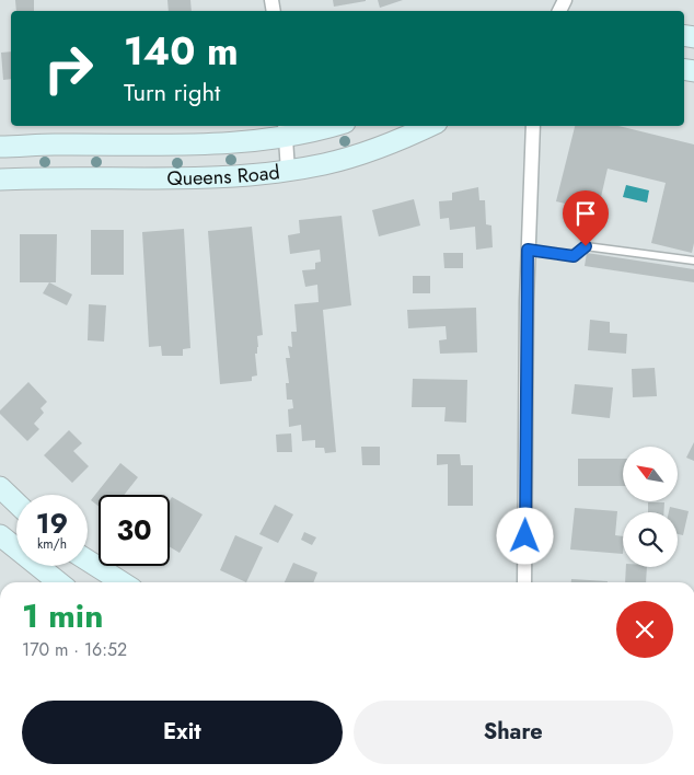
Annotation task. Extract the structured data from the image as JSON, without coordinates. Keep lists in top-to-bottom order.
{
  "streets": {
    "main road": ["Queens Road"]
  },
  "north": "top left",
  "page": {
    "turn": ["140 m", "Turn right"],
    "speed": "19 km/h",
    "limit": "30",
    "heading": ["1 min", "170 m · 16:52"],
    "buttons": ["Exit", "Share"]
  }
}
